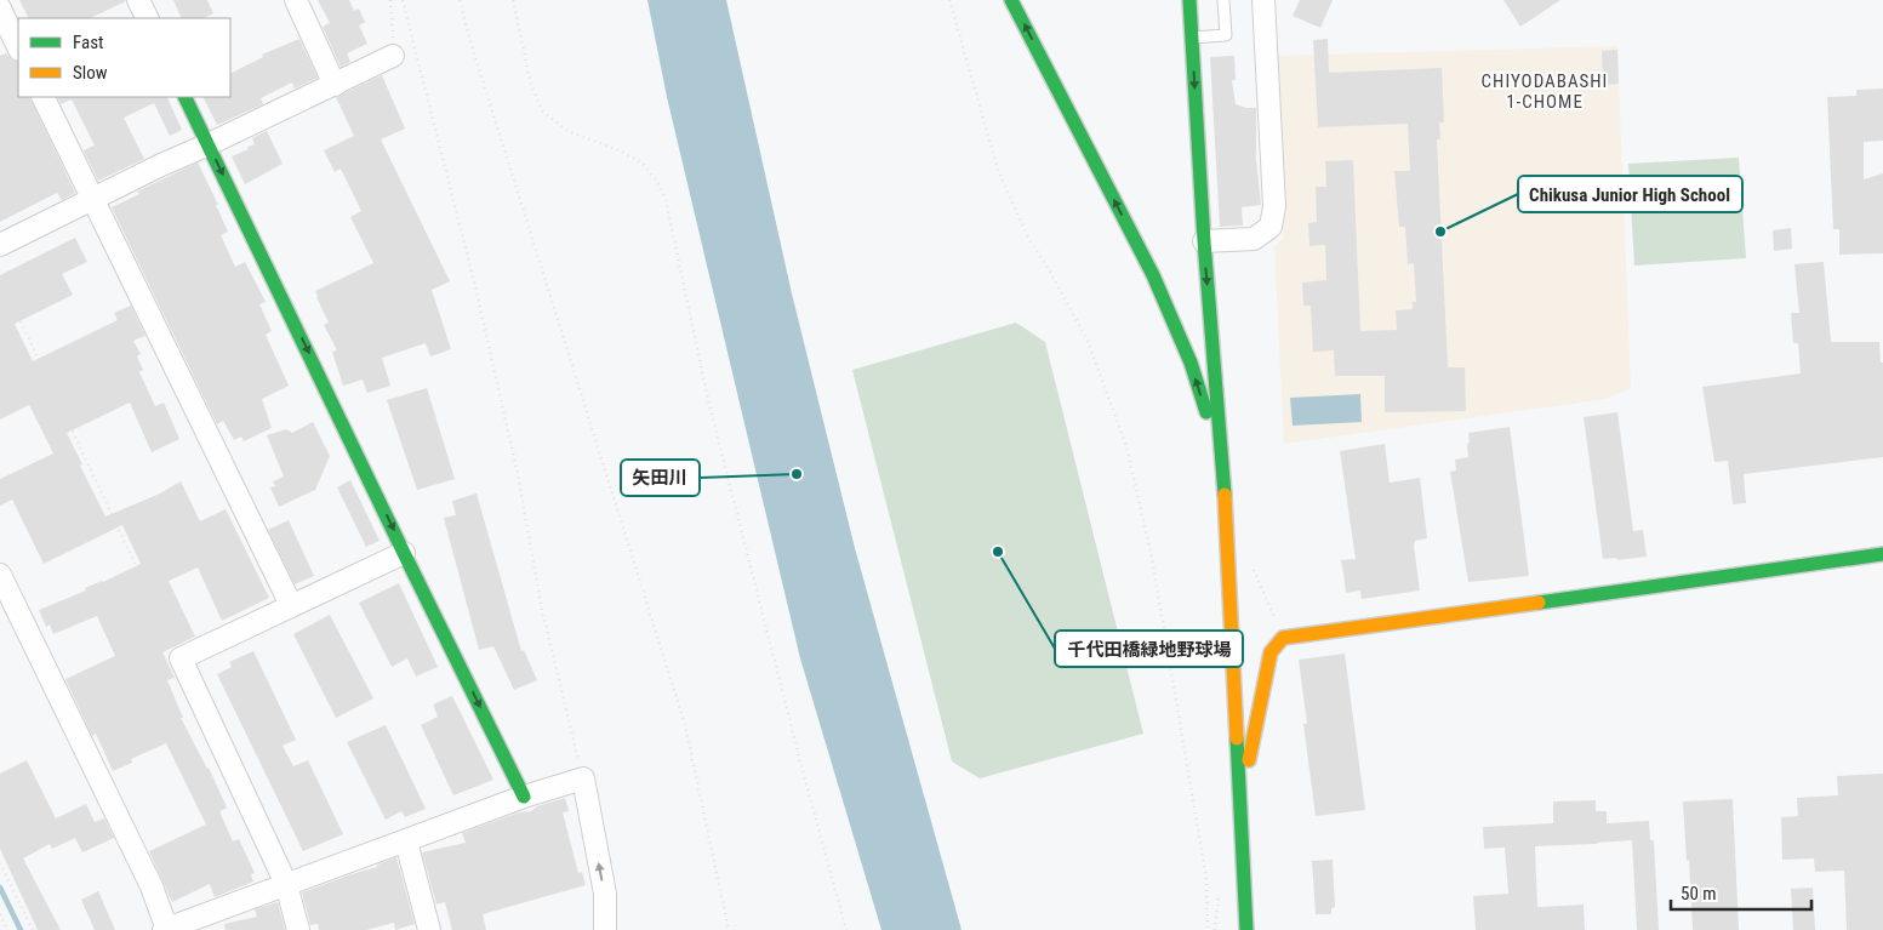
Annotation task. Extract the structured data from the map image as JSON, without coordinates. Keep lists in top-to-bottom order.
{
  "districts": ["CHIYODABASHI 1-CHOME"],
  "places": ["Chikusa Junior High School", "矢田川", "千代田橋緑地野球場"],
  "legend": ["Fast", "Slow"],
  "scale_bar": "50 m"
}
